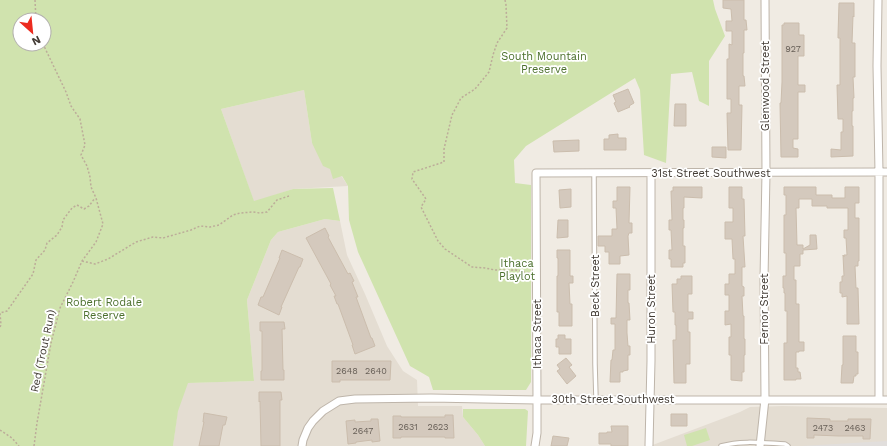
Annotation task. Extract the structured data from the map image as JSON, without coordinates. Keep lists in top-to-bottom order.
{
  "streets": {
    "street": [
      "Glenwood Street",
      "31st Street Southwest",
      "Huron Street",
      "Fernor Street",
      "Ithaca Street",
      "30th Street Southwest"
    ],
    "lane": ["Beck Street"],
    "path": ["Red (Trout Run)"]
  },
  "crossings": [
    ["Glenwood Street", "31st Street Southwest"],
    ["Glenwood Street", "Fernor Street"],
    ["31st Street Southwest", "Beck Street"],
    ["31st Street Southwest", "Huron Street"],
    ["31st Street Southwest", "Fernor Street"],
    ["31st Street Southwest", "Ithaca Street"],
    ["Beck Street", "30th Street Southwest"],
    ["Huron Street", "30th Street Southwest"],
    ["Fernor Street", "30th Street Southwest"],
    ["Ithaca Street", "30th Street Southwest"]
  ],
  "parks": ["South Mountain Preserve", "Ithaca Playlot", "Robert Rodale Reserve"],
  "house_numbers": [
    "927",
    "2648",
    "2640",
    "2631",
    "2623",
    "2473",
    "2463",
    "2647"
  ],
  "north": "bottom right"
}
